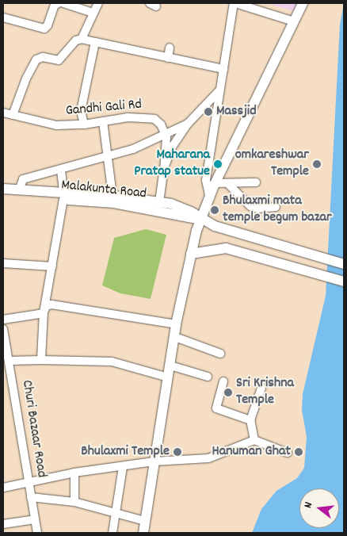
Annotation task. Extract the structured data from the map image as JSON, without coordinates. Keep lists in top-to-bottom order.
{
  "streets": {
    "main road": ["Malakunta Road"],
    "street": ["Gandhi Gali Rd", "Churi Bazaar Road"]
  },
  "places": [
    "Massjid",
    "Maharana Pratap statue",
    "omkareshwar Temple",
    "Bhulaxmi mata temple begum bazar",
    "Sri Krishna Temple",
    "Bhulaxmi Temple",
    "Hanuman Ghat"
  ],
  "north": "left"
}
